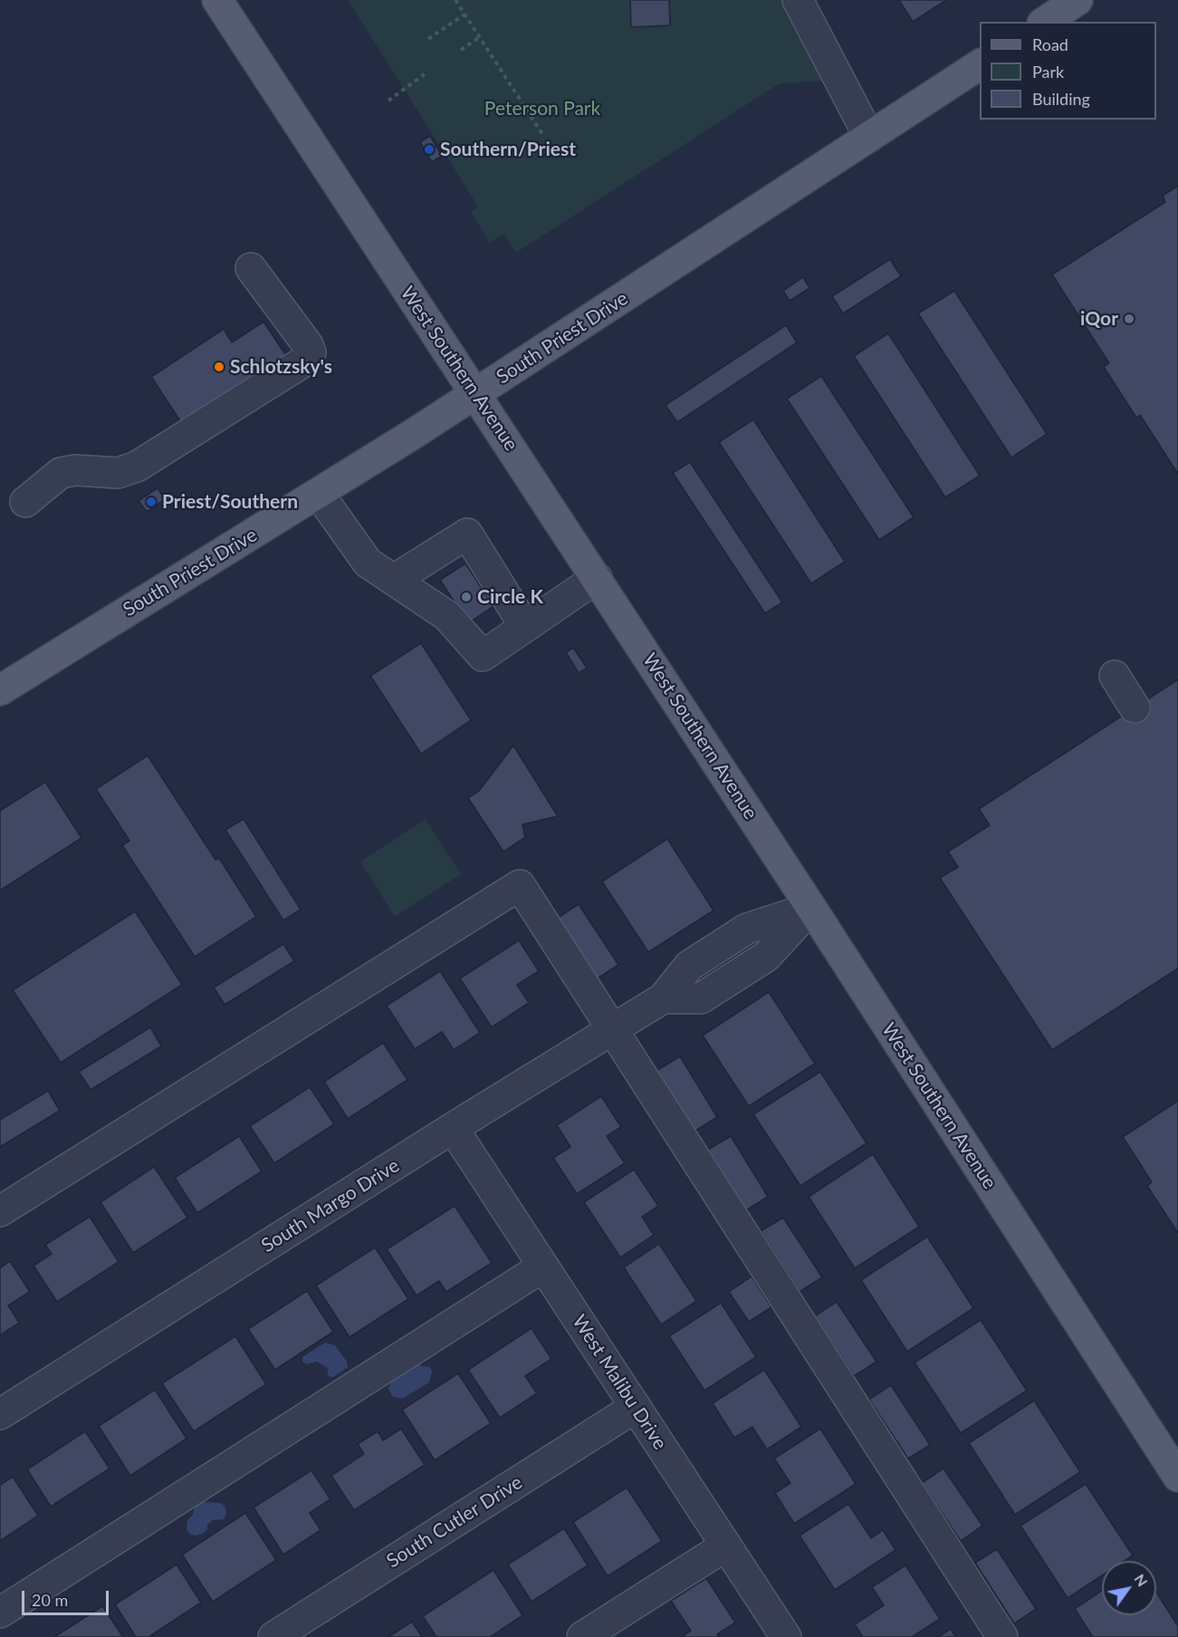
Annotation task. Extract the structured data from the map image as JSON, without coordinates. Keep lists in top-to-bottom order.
{
  "streets": {
    "main road": ["South Priest Drive", "West Southern Avenue"],
    "street": ["South Margo Drive", "West Malibu Drive", "South Cutler Drive"]
  },
  "crossings": [
    ["South Priest Drive", "West Southern Avenue"],
    ["West Southern Avenue", "South Margo Drive"],
    ["South Margo Drive", "West Malibu Drive"],
    ["West Malibu Drive", "South Cutler Drive"]
  ],
  "parks": ["Peterson Park"],
  "places": [
    "Southern/Priest",
    "iQor",
    "Schlotzsky's",
    "Priest/Southern",
    "Circle K"
  ],
  "legend": ["Road", "Park", "Building"],
  "scale_bar": "20 m",
  "north": "top right"
}
